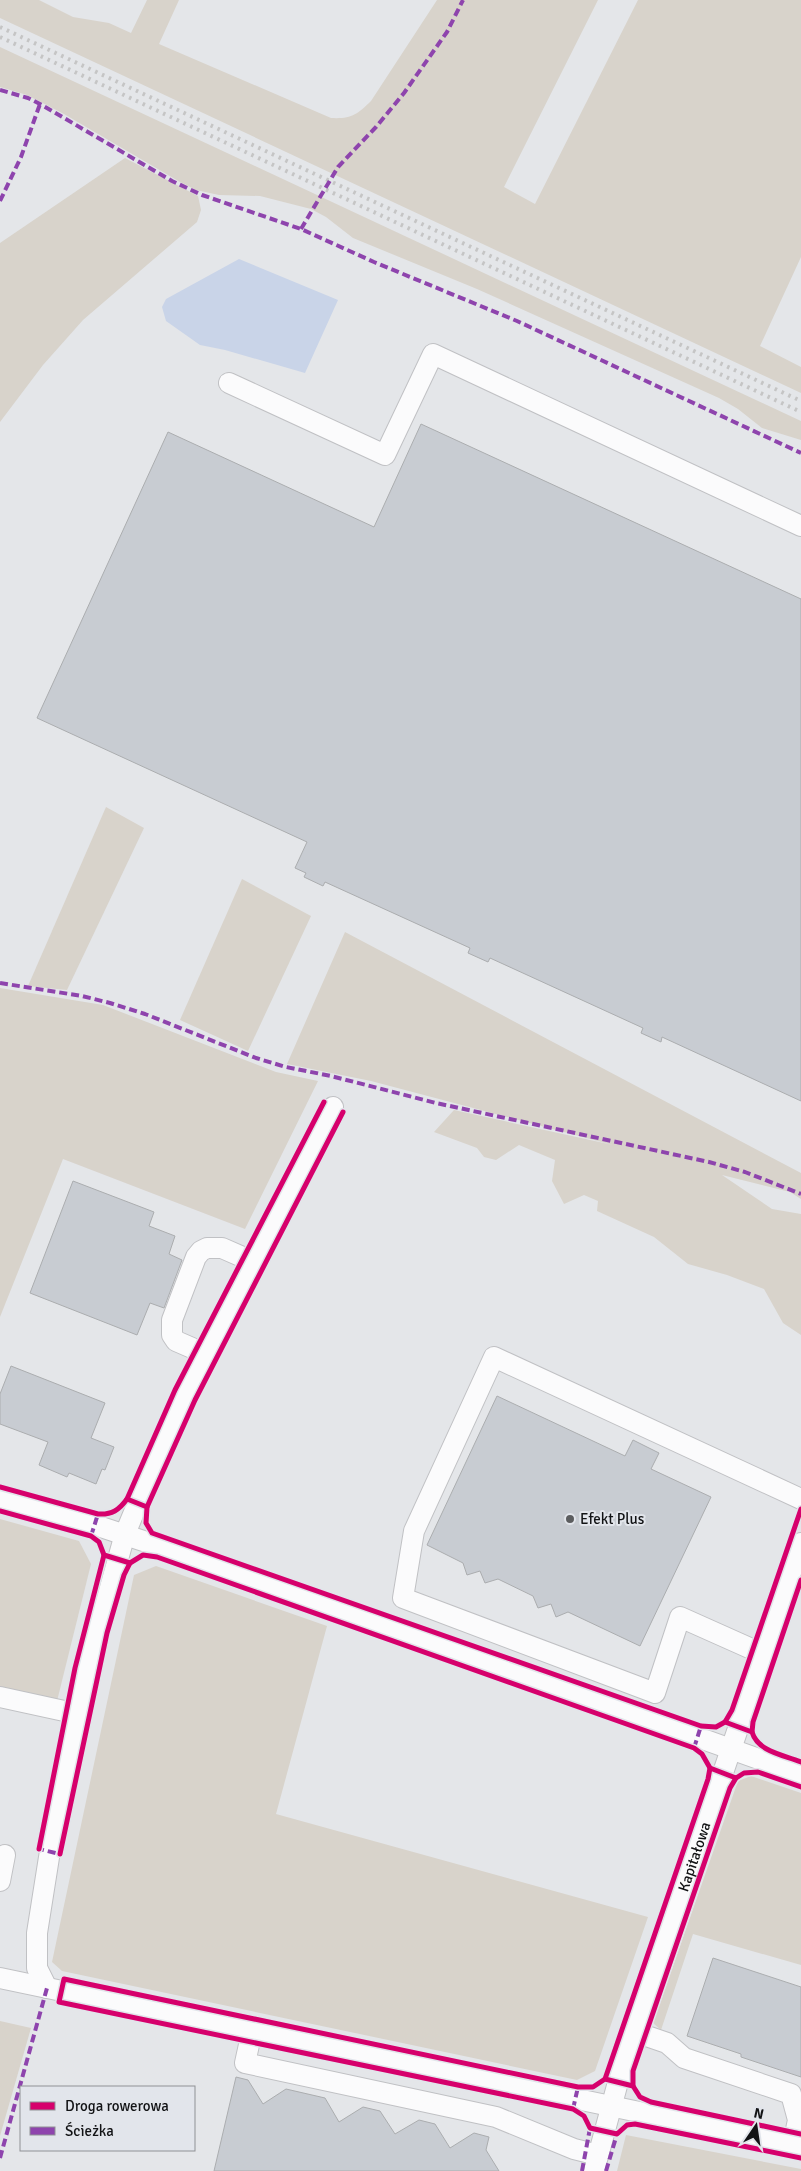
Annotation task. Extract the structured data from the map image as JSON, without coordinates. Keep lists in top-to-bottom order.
{
  "streets": {
    "street": ["Kapitałowa"]
  },
  "places": ["Efekt Plus"],
  "legend": ["Droga rowerowa", "Ścieżka"],
  "north": "top"
}
